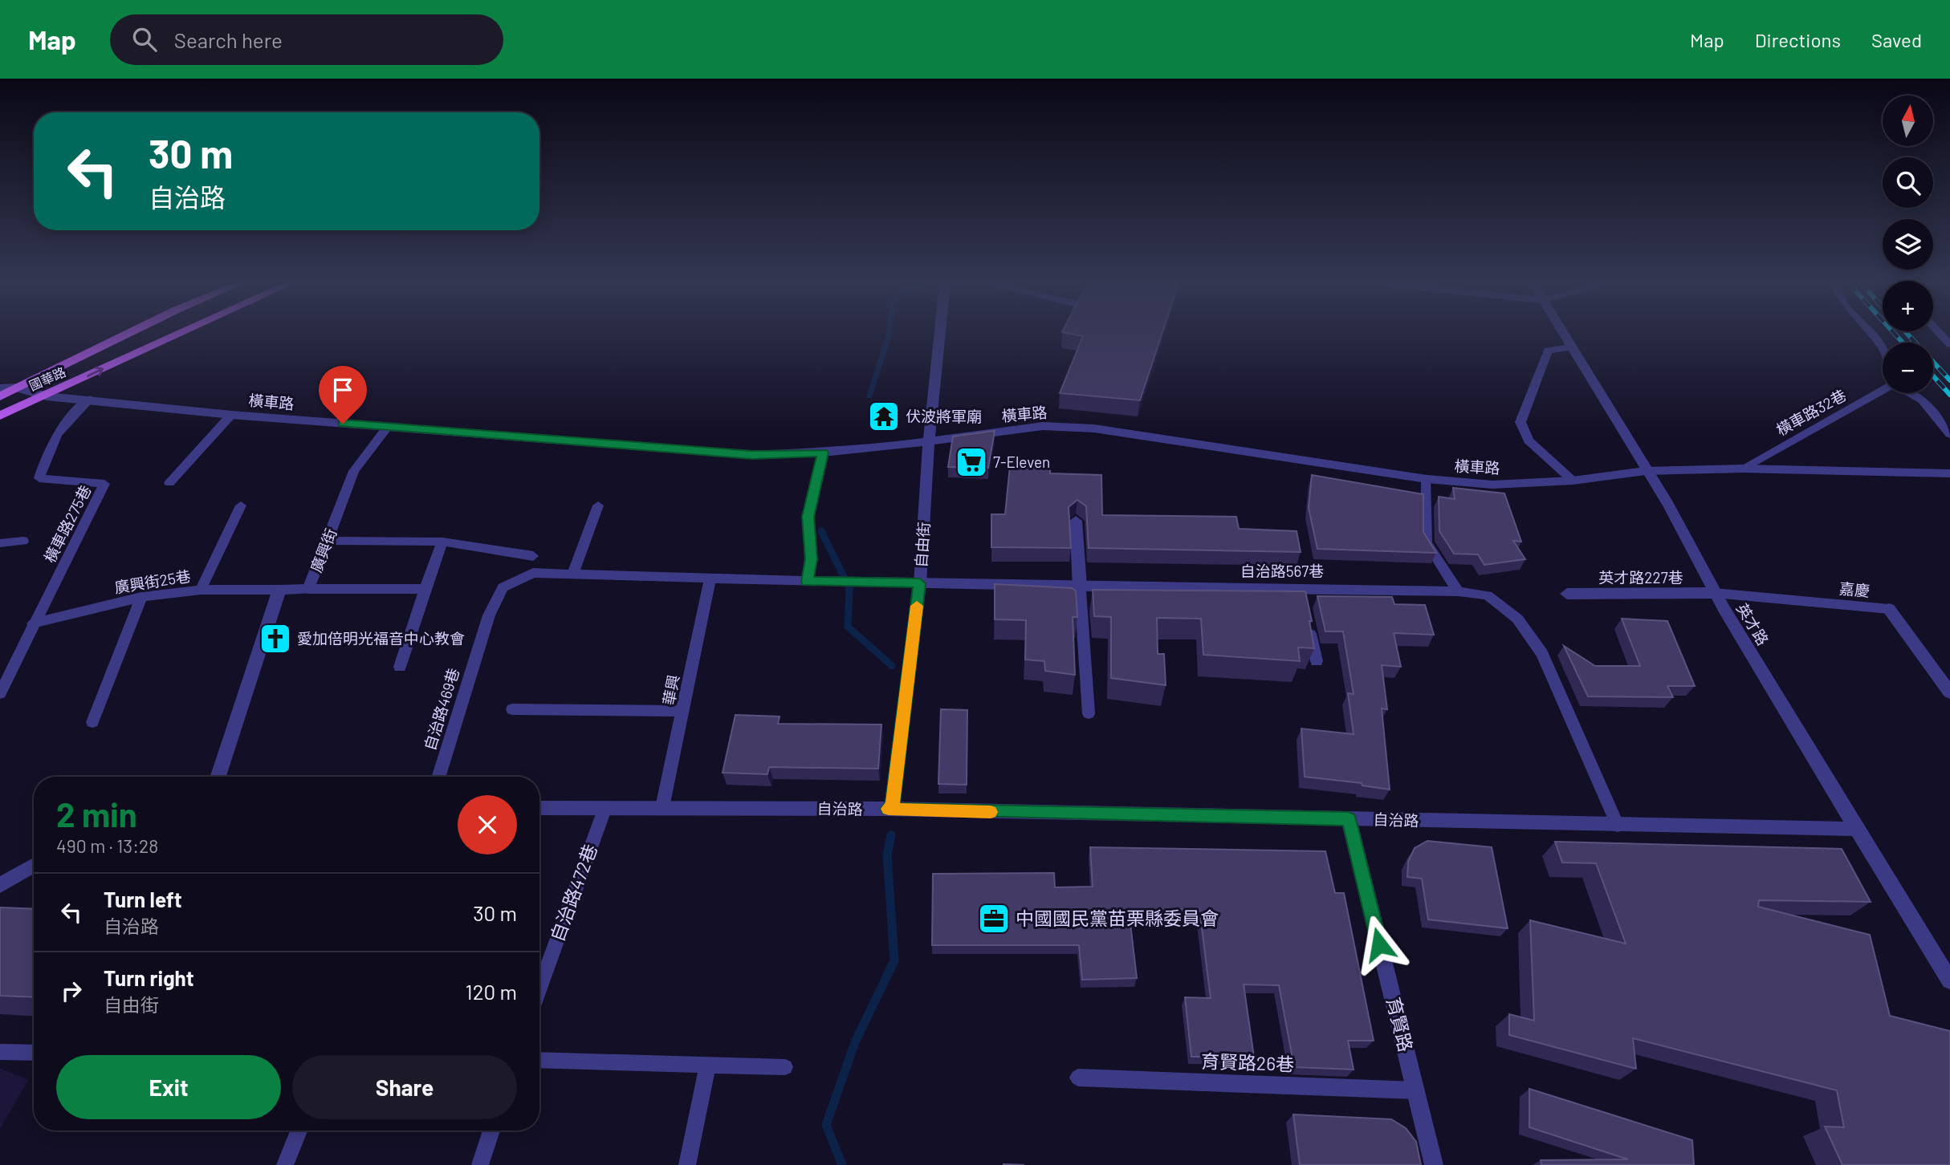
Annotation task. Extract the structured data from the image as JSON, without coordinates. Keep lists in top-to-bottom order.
{
  "streets": {
    "main road": ["國華路"],
    "street": [
      "橫車路",
      "自由街",
      "廣興街",
      "英才路227巷",
      "嘉慶",
      "英才路",
      "自治路",
      "育賢路"
    ],
    "lane": [
      "橫車路32巷",
      "橫車路275巷",
      "自治路567巷",
      "廣興街25巷",
      "華興",
      "自治路469巷",
      "自治路472巷",
      "育賢路26巷"
    ]
  },
  "crossings": [
    ["國華路", "橫車路"],
    ["橫車路", "橫車路32巷"],
    ["橫車路", "橫車路275巷"],
    ["橫車路", "自由街"],
    ["橫車路", "廣興街"],
    ["橫車路", "英才路"],
    ["橫車路275巷", "廣興街25巷"],
    ["自由街", "自治路567巷"],
    ["自由街", "自治路"],
    ["廣興街", "廣興街25巷"],
    ["自治路567巷", "自治路"],
    ["英才路227巷", "嘉慶"],
    ["英才路227巷", "英才路"],
    ["嘉慶", "英才路"],
    ["英才路", "自治路"],
    ["華興", "自治路"],
    ["自治路", "自治路472巷"],
    ["自治路", "育賢路"],
    ["育賢路", "育賢路26巷"]
  ],
  "places": {
    "temple": ["伏波將軍廟"],
    "supermarket": ["7-Eleven"],
    "church": ["愛加倍明光福音中心教會"],
    "office": ["中國國民黨苗栗縣委員會"]
  },
  "north": "top",
  "page": {
    "header": "Map",
    "search": "Search here",
    "nav": ["Map", "Directions", "Saved"],
    "map_buttons": ["+", "−"],
    "turn": ["30 m", "自治路"],
    "heading": ["2 min", "490 m · 13:28"],
    "list": [
      {
        "name": "Turn left",
        "note": "自治路",
        "value": "30 m"
      },
      {
        "name": "Turn right",
        "note": "自由街",
        "value": "120 m"
      }
    ],
    "buttons": ["Exit", "Share"]
  }
}
